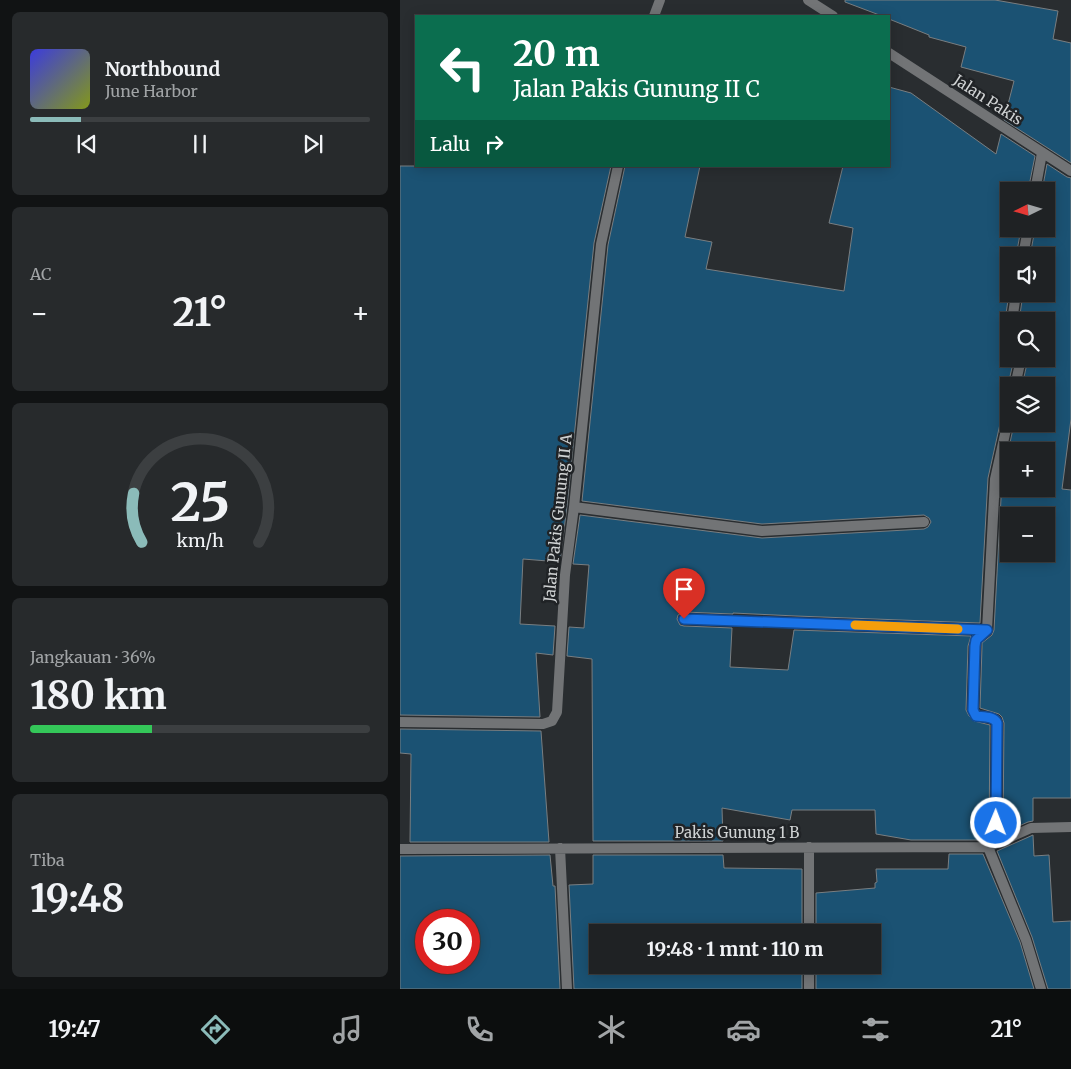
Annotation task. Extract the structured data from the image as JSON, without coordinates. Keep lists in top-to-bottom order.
{
  "streets": {
    "street": ["Jalan Pakis", "Jalan Pakis Gunung II A", "Pakis Gunung 1 B"]
  },
  "north": "left",
  "page": {
    "turn": ["20 m", "Jalan Pakis Gunung II C"],
    "song": ["Northbound", "June Harbor"],
    "then": "Lalu",
    "map_buttons": ["+", "−"],
    "tile": [
      "AC",
      ["Jangkauan · 36%", "180 km"],
      ["Tiba", "19:48"]
    ],
    "heat": ["−", "21°", "+"],
    "limit": "30",
    "trip": "19:48 · 1 mnt · 110 m",
    "tabs": ["19:47", "21°"],
    "gauge": ["25", "km/h"]
  }
}
